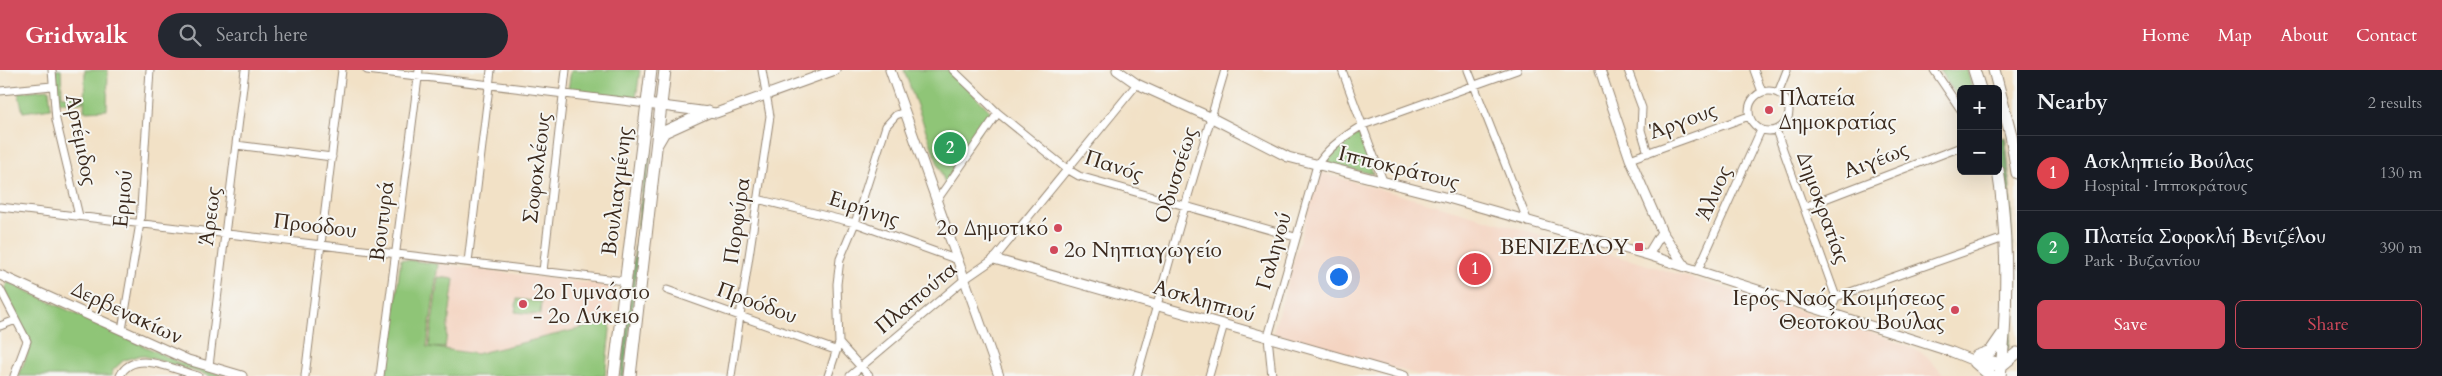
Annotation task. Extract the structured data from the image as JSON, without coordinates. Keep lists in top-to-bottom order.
{
  "streets": {
    "main road": ["Βουλιαγμένης"],
    "street": [
      "Άργους",
      "Αρτέμιδος",
      "Αιγέως",
      "Πανός",
      "Σοφοκλέους",
      "Ιπποκράτους",
      "Οδυσσέως",
      "Άλυος",
      "Ερμού",
      "Δημοκρατίας",
      "Ειρήνης",
      "Άρεως",
      "Βουτυρά",
      "Πορφύρα",
      "Προόδου",
      "Γαληνού",
      "Πλαπούτα",
      "Ασκληπιού",
      "Δερβενακίων"
    ]
  },
  "crossings": [
    ["Άργους", "Άλυος"],
    ["Άργους", "Δημοκρατίας"],
    ["Αρτέμιδος", "Προόδου"],
    ["Αιγέως", "Δημοκρατίας"],
    ["Πανός", "Οδυσσέως"],
    ["Πανός", "Γαληνού"],
    ["Πανός", "Πλαπούτα"],
    ["Σοφοκλέους", "Προόδου"],
    ["Ιπποκράτους", "Οδυσσέως"],
    ["Ιπποκράτους", "Άλυος"],
    ["Ιπποκράτους", "Γαληνού"],
    ["Ιπποκράτους", "Πλαπούτα"],
    ["Οδυσσέως", "Ασκληπιού"],
    ["Βουλιαγμένης", "Προόδου"],
    ["Άλυος", "Δημοκρατίας"],
    ["Ερμού", "Προόδου"],
    ["Ερμού", "Δερβενακίων"],
    ["Ειρήνης", "Πορφύρα"],
    ["Άρεως", "Προόδου"],
    ["Άρεως", "Δερβενακίων"],
    ["Βουτυρά", "Προόδου"],
    ["Πορφύρα", "Προόδου"],
    ["Γαληνού", "Ασκληπιού"],
    ["Πλαπούτα", "Ασκληπιού"]
  ],
  "places": {
    "other": [
      "Πλατεία Δημοκρατίας",
      "2ο Δημοτικό",
      "2ο Νηπιαγωγείο",
      "2ο Γυμνάσιο - 2ο Λύκειο",
      "Ιερός Ναός Κοιμήσεως Θεοτόκου Βούλας"
    ],
    "transit": ["ΒΕΝΙΖΕΛΟΥ"]
  },
  "page": {
    "header": "Gridwalk",
    "search": "Search here",
    "nav": [
      "Home",
      "Map",
      "About",
      "Contact"
    ],
    "heading": ["Nearby", "2 results"],
    "map_buttons": ["+", "−"],
    "pins": ["2", "1"],
    "list": [
      {
        "mark": "1",
        "name": "Ασκληπιείο Βούλας",
        "note": "Hospital · Ιπποκράτους",
        "value": "130 m"
      },
      {
        "mark": "2",
        "name": "Πλατεία Σοφοκλή Βενιζέλου",
        "note": "Park · Βυζαντίου",
        "value": "390 m"
      }
    ],
    "buttons": ["Save", "Share"]
  }
}
